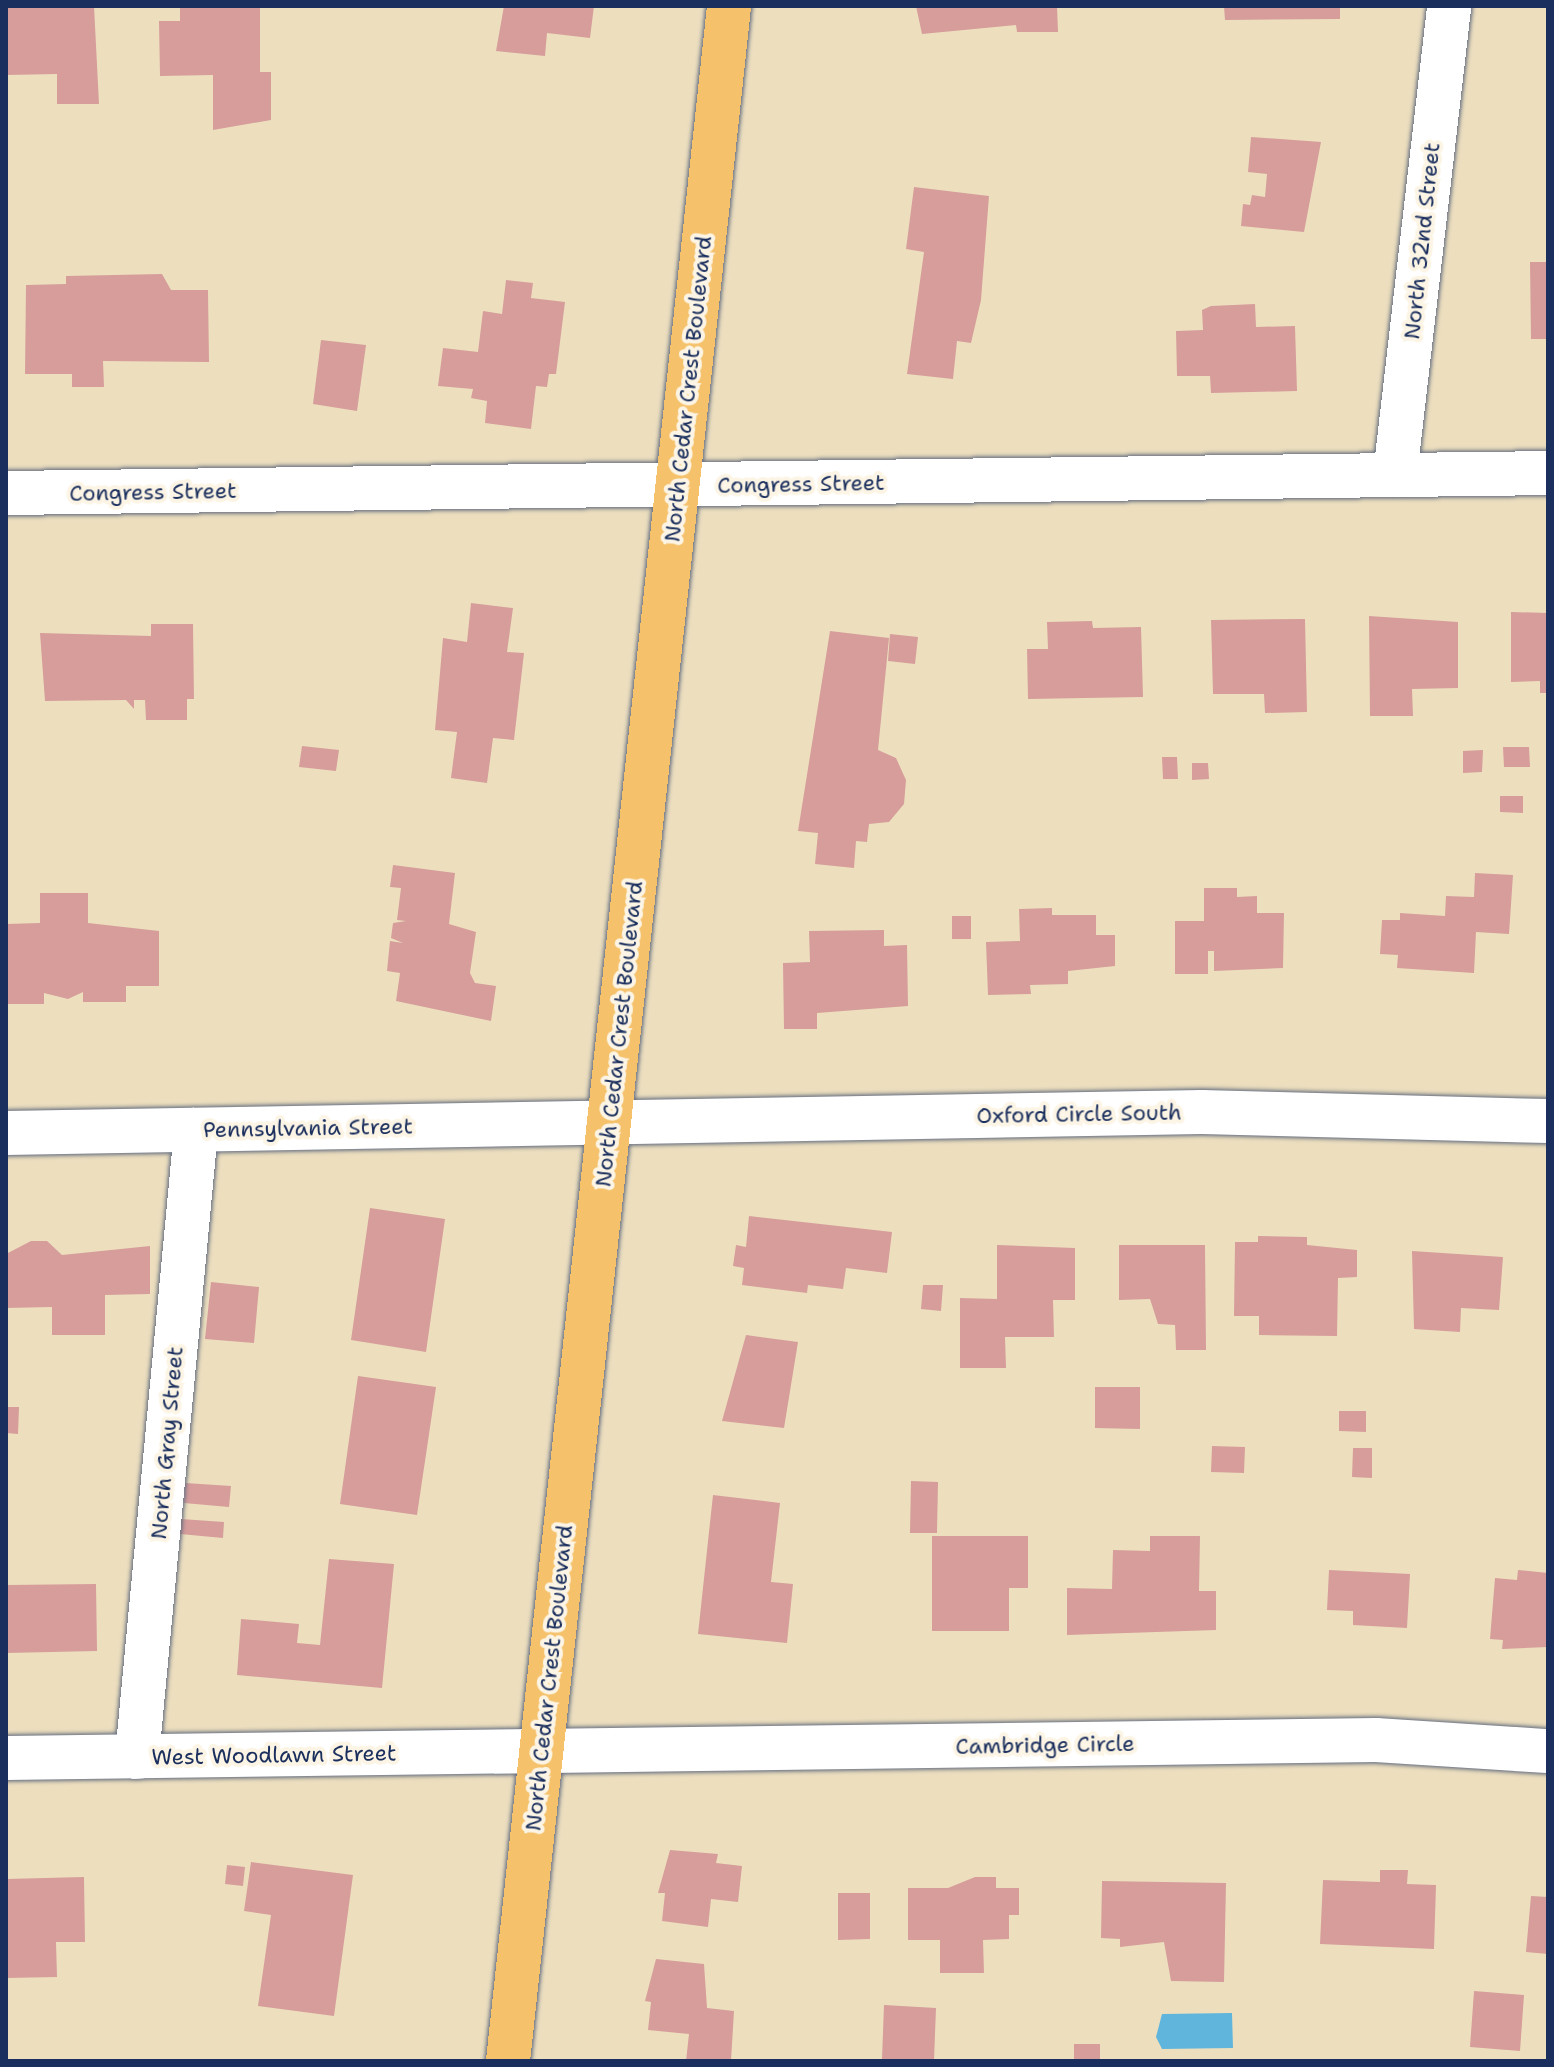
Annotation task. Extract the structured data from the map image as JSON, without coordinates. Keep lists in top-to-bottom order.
{
  "streets": {
    "main road": ["North Cedar Crest Boulevard"],
    "street": [
      "North 32nd Street",
      "Congress Street",
      "Oxford Circle South",
      "Pennsylvania Street",
      "North Gray Street",
      "Cambridge Circle",
      "West Woodlawn Street"
    ]
  },
  "crossings": [
    ["North 32nd Street", "Congress Street"],
    ["North Cedar Crest Boulevard", "Congress Street"],
    ["North Cedar Crest Boulevard", "Oxford Circle South"],
    ["North Cedar Crest Boulevard", "Pennsylvania Street"],
    ["North Cedar Crest Boulevard", "Cambridge Circle"],
    ["North Cedar Crest Boulevard", "West Woodlawn Street"],
    ["Oxford Circle South", "Pennsylvania Street"],
    ["Pennsylvania Street", "North Gray Street"],
    ["North Gray Street", "West Woodlawn Street"],
    ["Cambridge Circle", "West Woodlawn Street"]
  ]
}
